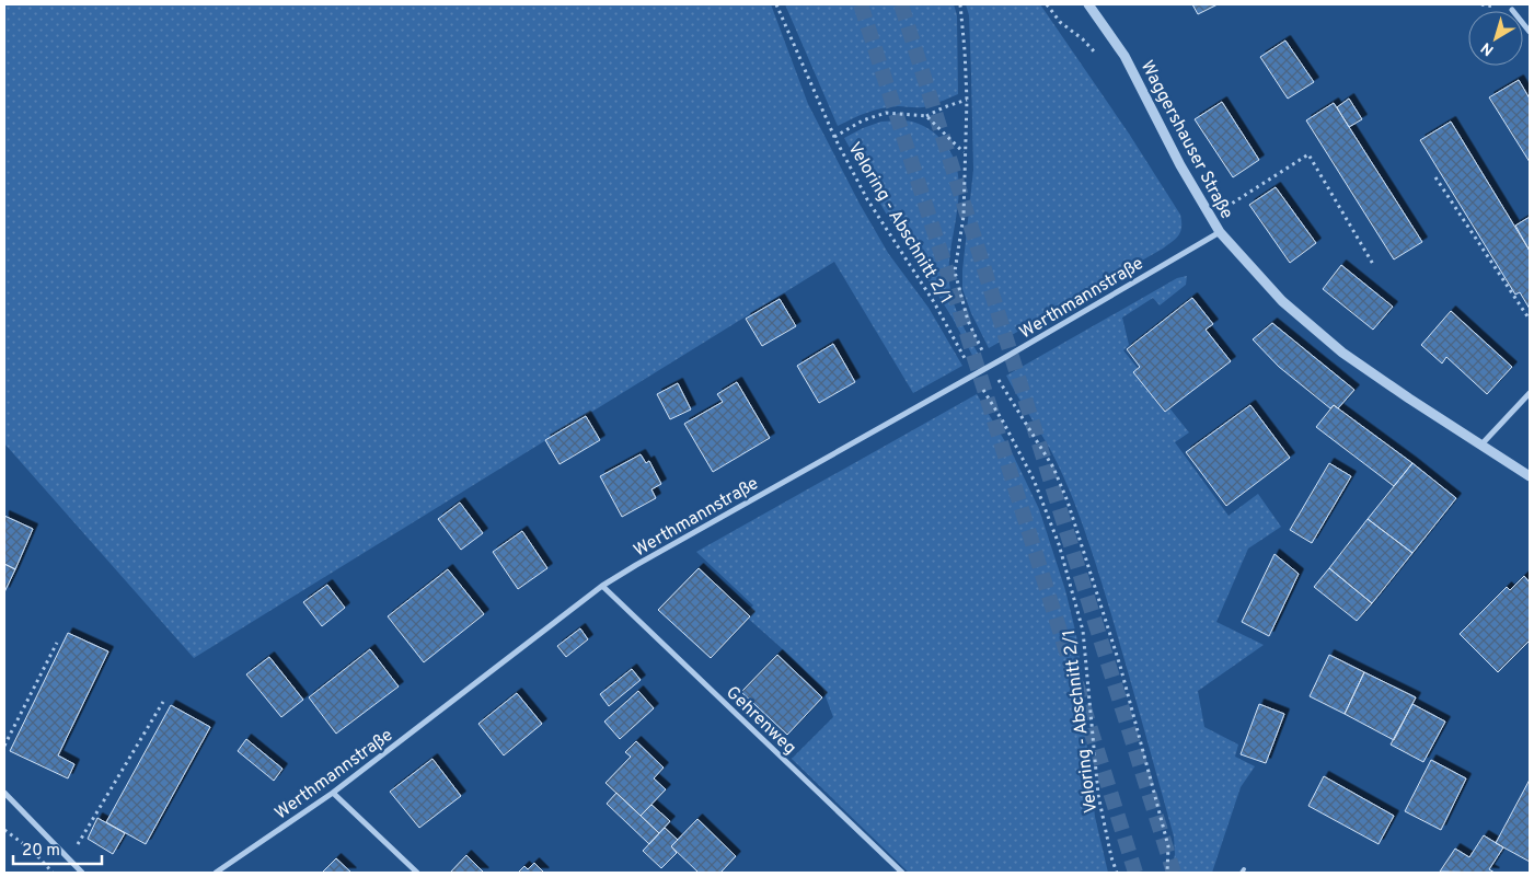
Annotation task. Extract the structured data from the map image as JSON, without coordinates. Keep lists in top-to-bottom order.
{
  "streets": {
    "street": ["Waggershauser Straße", "Werthmannstraße", "Gehrenweg"],
    "path": ["Veloring - Abschnitt 2/1"]
  },
  "crossings": [
    ["Waggershauser Straße", "Werthmannstraße"],
    ["Werthmannstraße", "Gehrenweg"]
  ],
  "scale_bar": "20 m",
  "north": "bottom left"
}
